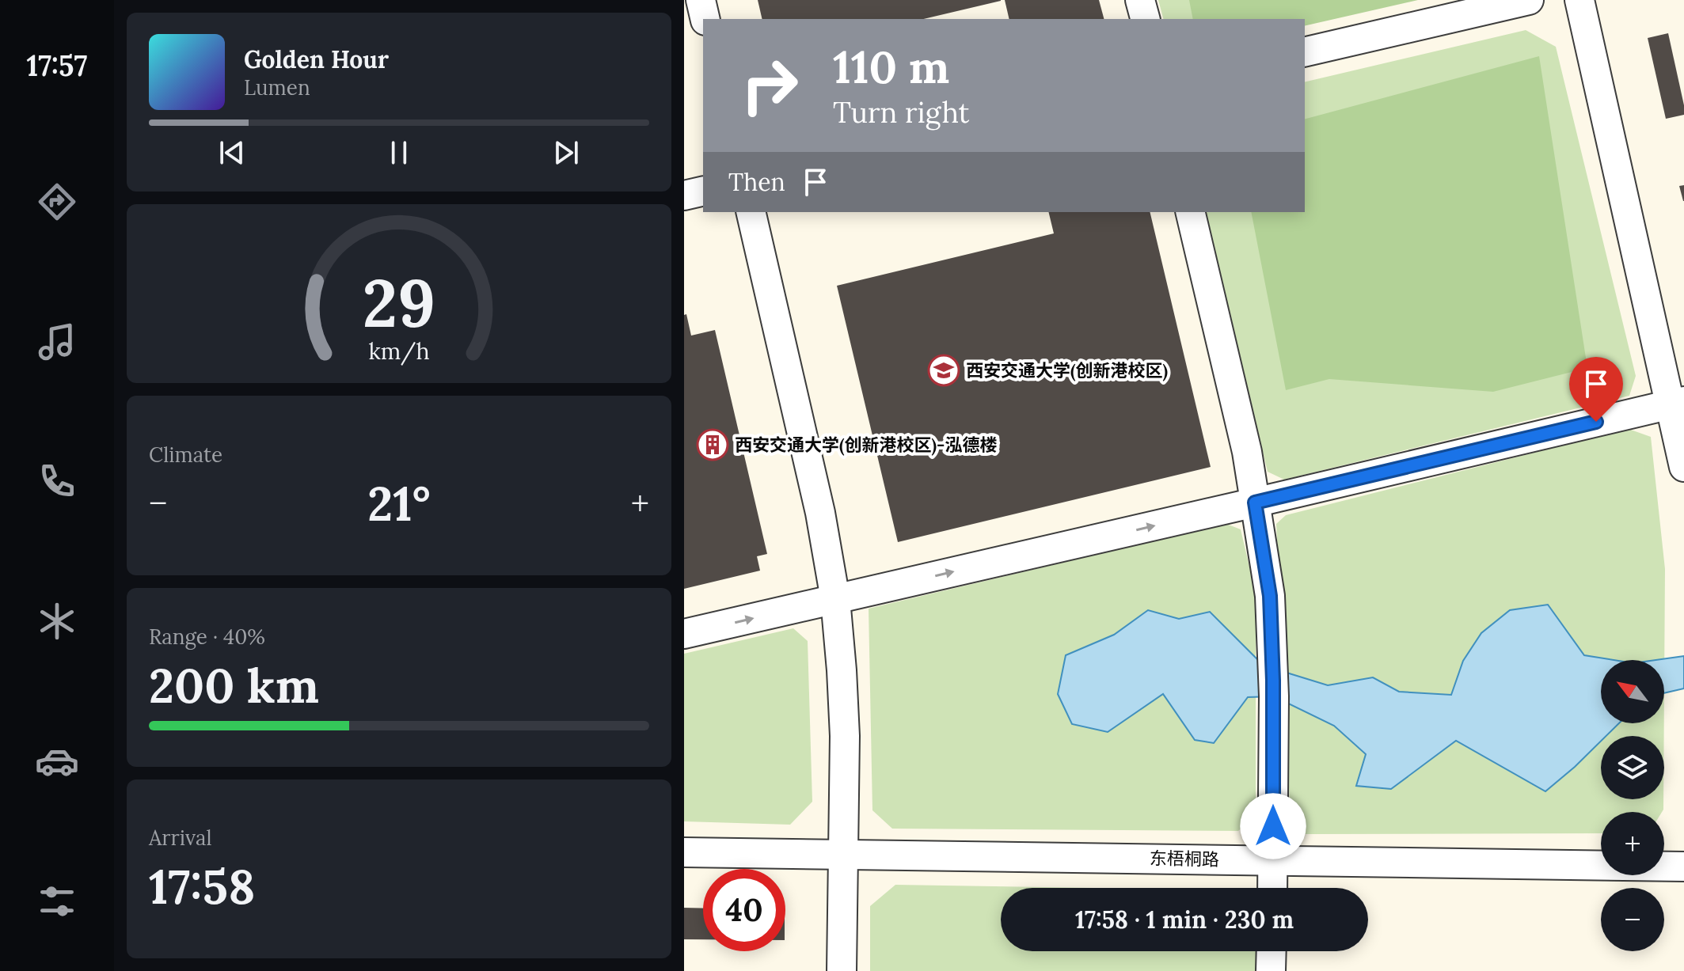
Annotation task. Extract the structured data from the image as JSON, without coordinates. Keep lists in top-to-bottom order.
{
  "streets": {
    "street": ["东梧桐路"]
  },
  "places": {
    "school or university": ["西安交通大学(创新港校区)"],
    "building": ["西安交通大学(创新港校区)-泓德楼"]
  },
  "north": "top left",
  "page": {
    "tabs": "17:57",
    "turn": ["110 m", "Turn right"],
    "song": ["Golden Hour", "Lumen"],
    "then": "Then",
    "tile": [
      "Climate",
      ["Range · 40%", "200 km"],
      ["Arrival", "17:58"]
    ],
    "heat": ["−", "21°", "+"],
    "map_buttons": ["+", "−"],
    "limit": "40",
    "trip": "17:58 · 1 min · 230 m",
    "gauge": ["29", "km/h"]
  }
}
